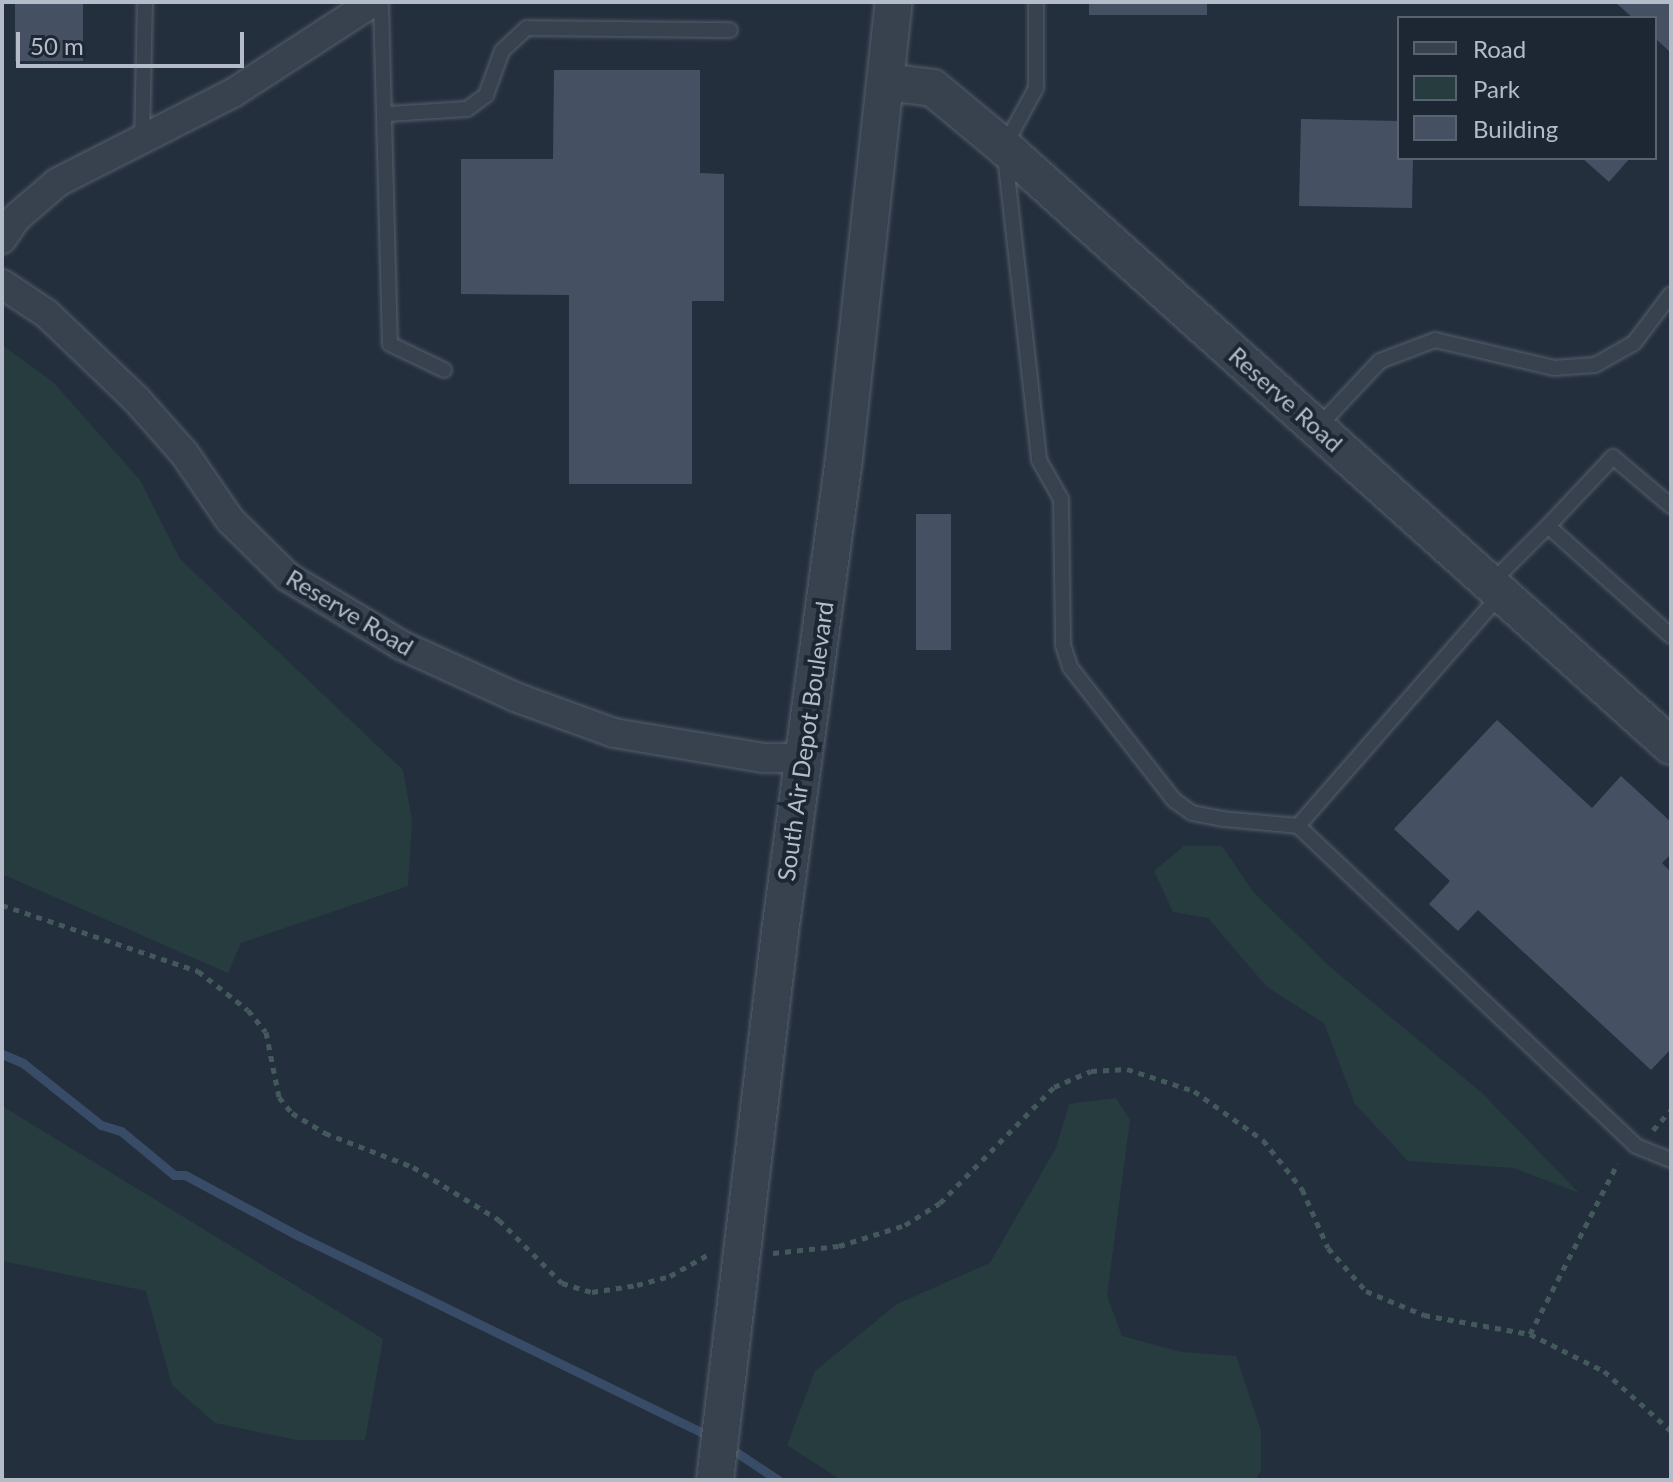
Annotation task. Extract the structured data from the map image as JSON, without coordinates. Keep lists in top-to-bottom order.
{
  "streets": {
    "street": ["Reserve Road", "South Air Depot Boulevard"]
  },
  "crossings": [
    ["Reserve Road", "South Air Depot Boulevard"]
  ],
  "legend": ["Road", "Park", "Building"],
  "scale_bar": "50 m"
}
